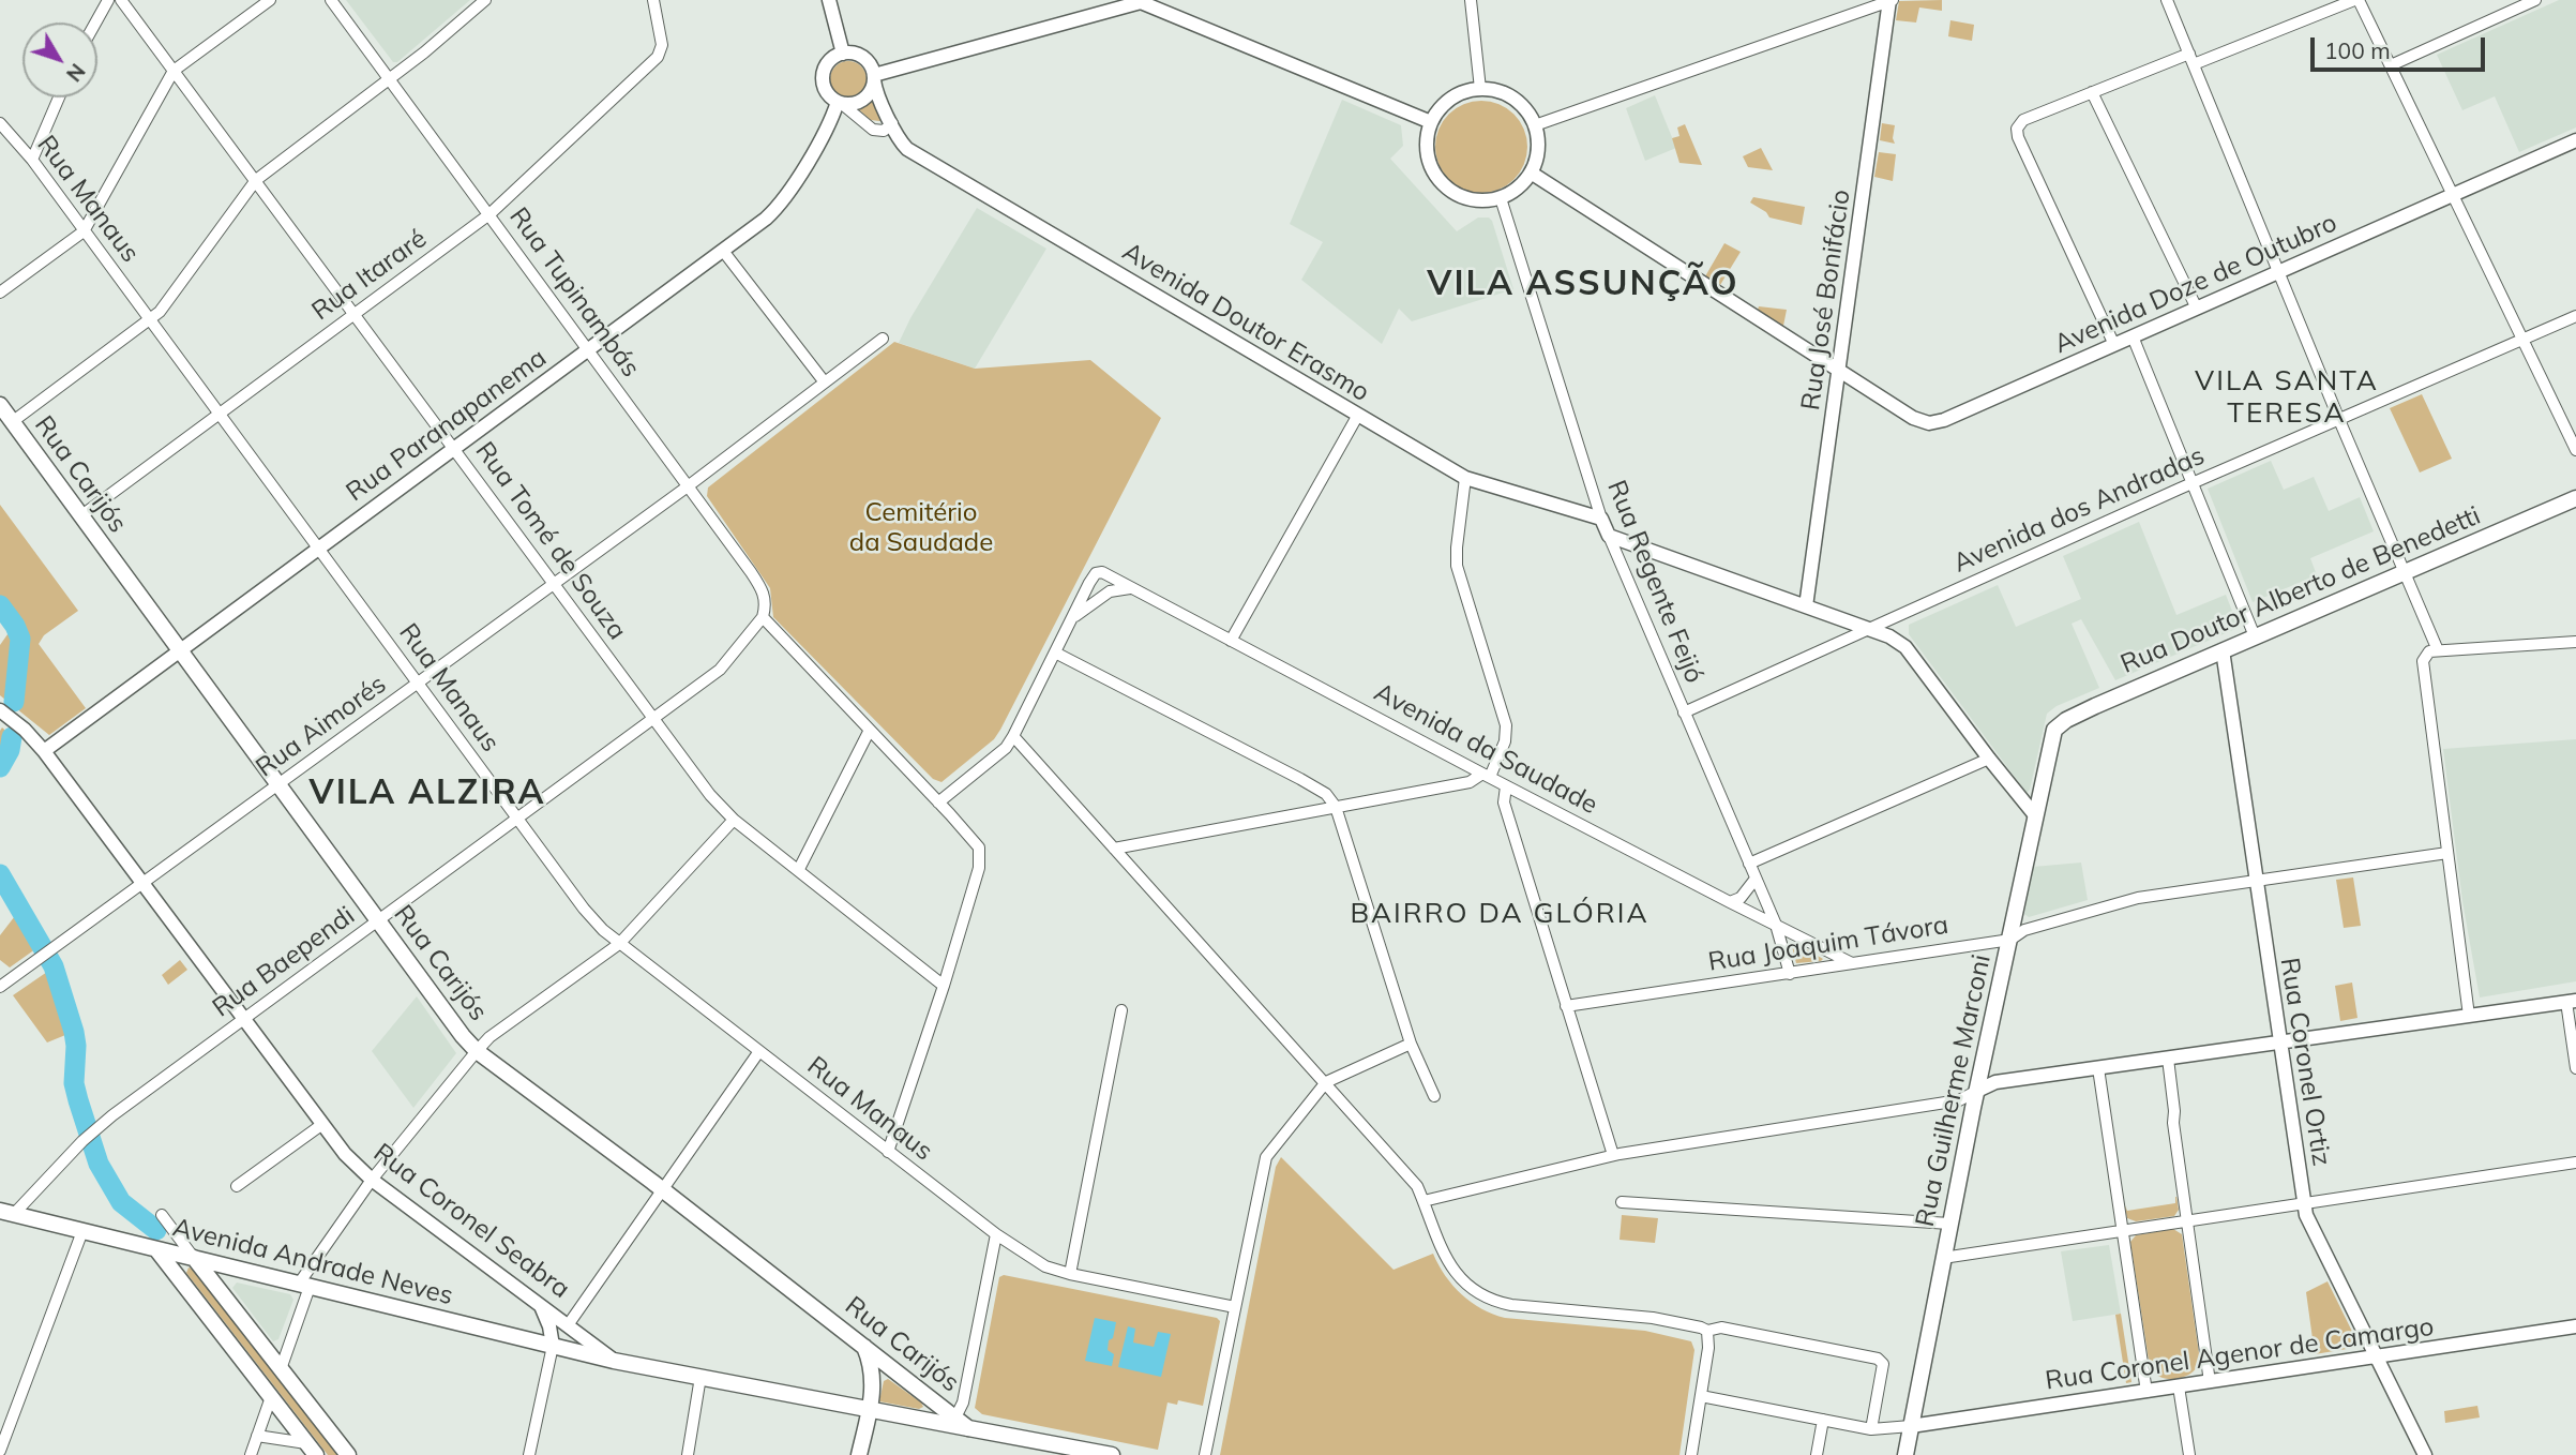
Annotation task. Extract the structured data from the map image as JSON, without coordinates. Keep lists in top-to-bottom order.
{
  "streets": {
    "main road": [
      "Rua Carijós",
      "Rua Doutor Alberto de Benedetti",
      "Rua Guilherme Marconi",
      "Rua Coronel Seabra",
      "Avenida Andrade Neves"
    ],
    "street": [
      "Rua Manaus",
      "Rua Itararé",
      "Avenida Doze de Outubro",
      "Rua Tupinambás",
      "Rua José Bonifácio",
      "Avenida Doutor Erasmo",
      "Rua Paranapanema",
      "Avenida dos Andradas",
      "Rua Tomé de Souza",
      "Rua Regente Feijó",
      "Rua Aimorés",
      "Avenida da Saudade",
      "Rua Joaquim Távora",
      "Rua Baependi",
      "Rua Coronel Ortiz",
      "Rua Coronel Agenor de Camargo"
    ]
  },
  "crossings": [
    ["Rua Manaus", "Rua Itararé"],
    ["Rua Manaus", "Rua Paranapanema"],
    ["Rua Manaus", "Rua Aimorés"],
    ["Rua Manaus", "Rua Baependi"],
    ["Rua Itararé", "Rua Tupinambás"],
    ["Rua Itararé", "Rua Carijós"],
    ["Rua Itararé", "Rua Tomé de Souza"],
    ["Avenida Doze de Outubro", "Rua José Bonifácio"],
    ["Avenida Doze de Outubro", "Rua Regente Feijó"],
    ["Rua Tupinambás", "Rua Paranapanema"],
    ["Rua Tupinambás", "Rua Aimorés"],
    ["Rua Tupinambás", "Rua Baependi"],
    ["Avenida Doutor Erasmo", "Rua Paranapanema"],
    ["Avenida Doutor Erasmo", "Rua Regente Feijó"],
    ["Rua Paranapanema", "Rua Carijós"],
    ["Rua Paranapanema", "Rua Tomé de Souza"],
    ["Rua Paranapanema", "Rua Coronel Seabra"],
    ["Rua Carijós", "Rua Aimorés"],
    ["Rua Carijós", "Rua Baependi"],
    ["Rua Carijós", "Rua Coronel Seabra"],
    ["Avenida dos Andradas", "Rua Regente Feijó"],
    ["Rua Tomé de Souza", "Rua Aimorés"],
    ["Rua Tomé de Souza", "Rua Baependi"],
    ["Rua Regente Feijó", "Avenida da Saudade"],
    ["Rua Regente Feijó", "Rua Joaquim Távora"],
    ["Rua Doutor Alberto de Benedetti", "Rua Coronel Ortiz"],
    ["Rua Doutor Alberto de Benedetti", "Rua Guilherme Marconi"],
    ["Rua Aimorés", "Rua Coronel Seabra"],
    ["Avenida da Saudade", "Rua Joaquim Távora"],
    ["Rua Joaquim Távora", "Rua Coronel Ortiz"],
    ["Rua Joaquim Távora", "Rua Guilherme Marconi"],
    ["Rua Baependi", "Rua Coronel Seabra"],
    ["Rua Baependi", "Avenida Andrade Neves"],
    ["Rua Coronel Ortiz", "Rua Coronel Agenor de Camargo"],
    ["Rua Guilherme Marconi", "Rua Coronel Agenor de Camargo"],
    ["Rua Coronel Seabra", "Avenida Andrade Neves"]
  ],
  "districts": [
    "VILA ASSUNÇÃO",
    "VILA SANTA TERESA",
    "VILA ALZIRA",
    "BAIRRO DA GLÓRIA"
  ],
  "parks": ["Cemitério da Saudade"],
  "scale_bar": "100 m",
  "north": "bottom right"
}
